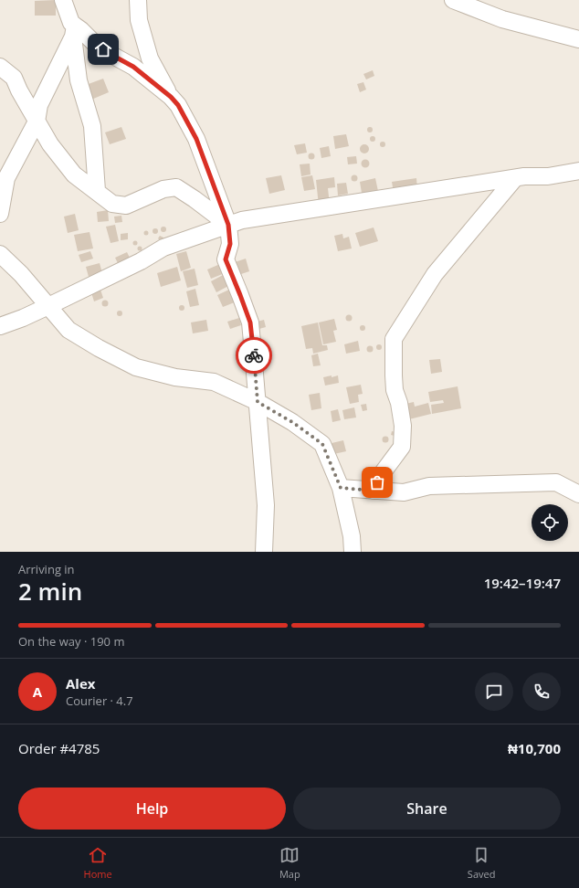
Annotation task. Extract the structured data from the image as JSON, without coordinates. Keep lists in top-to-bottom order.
{
  "page": {
    "heading": ["2 min", "Arriving in", "19:42–19:47"],
    "panel": [
      "Alex",
      "Courier · 4.7",
      "Order #4785",
      "₦10,700"
    ],
    "bar": "On the way · 190 m",
    "round": "A",
    "buttons": ["Help", "Share"],
    "tabs": ["Home", "Map", "Saved"]
  }
}
